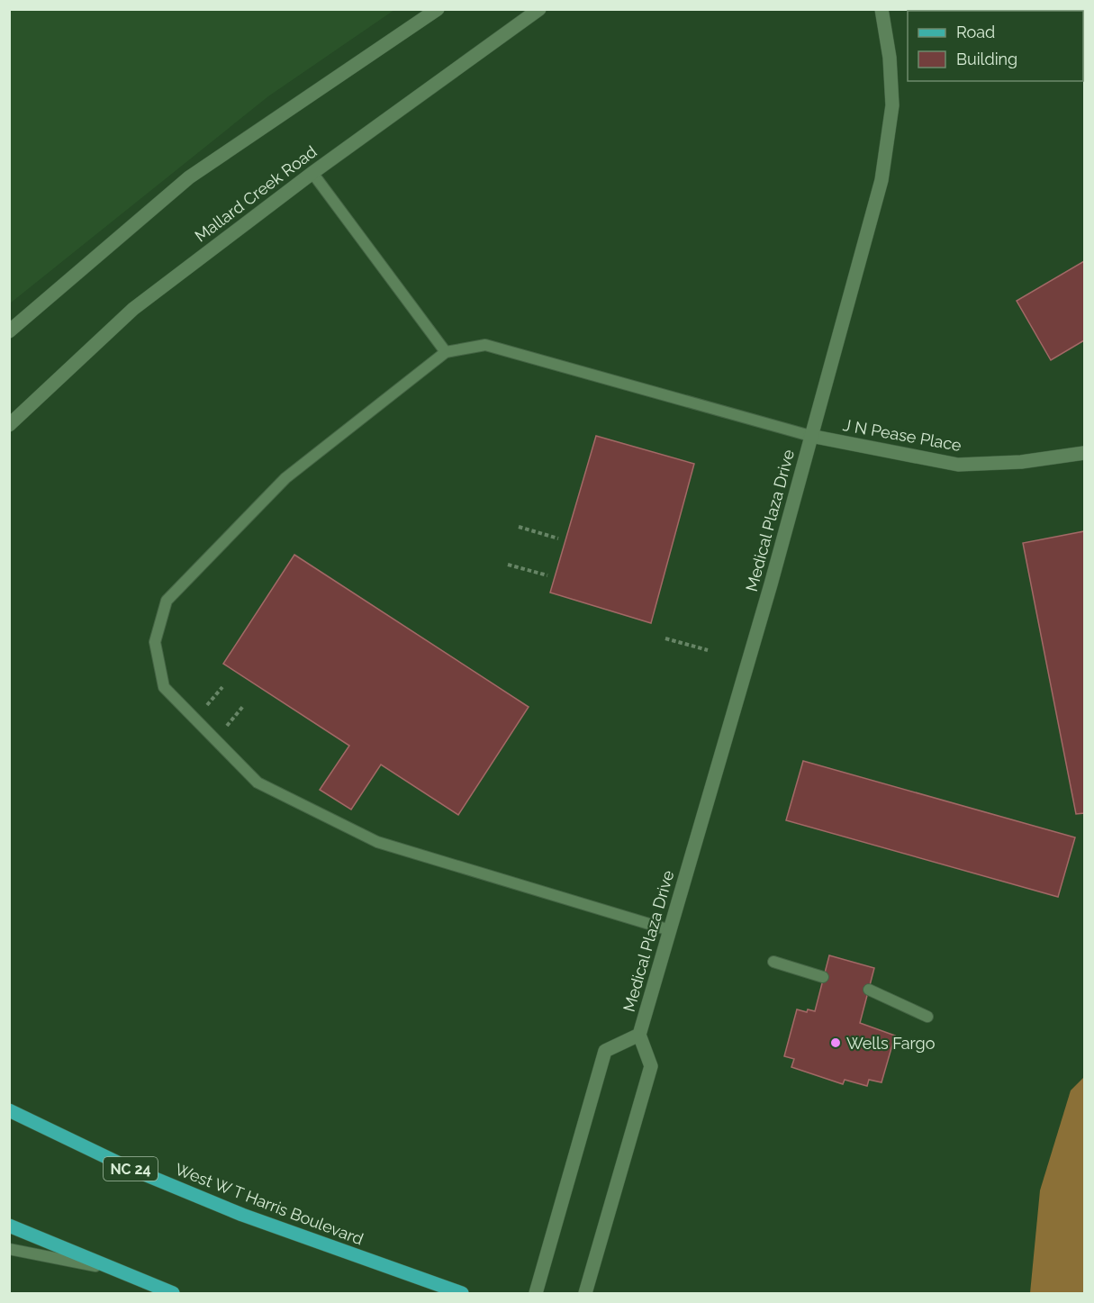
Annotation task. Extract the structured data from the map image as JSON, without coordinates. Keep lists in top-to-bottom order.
{
  "streets": {
    "main road": ["NC 24", "West W T Harris Boulevard"],
    "street": ["Mallard Creek Road", "J N Pease Place", "Medical Plaza Drive"]
  },
  "crossings": [
    ["J N Pease Place", "Medical Plaza Drive"]
  ],
  "places": ["Wells Fargo"],
  "legend": ["Road", "Building"]
}
